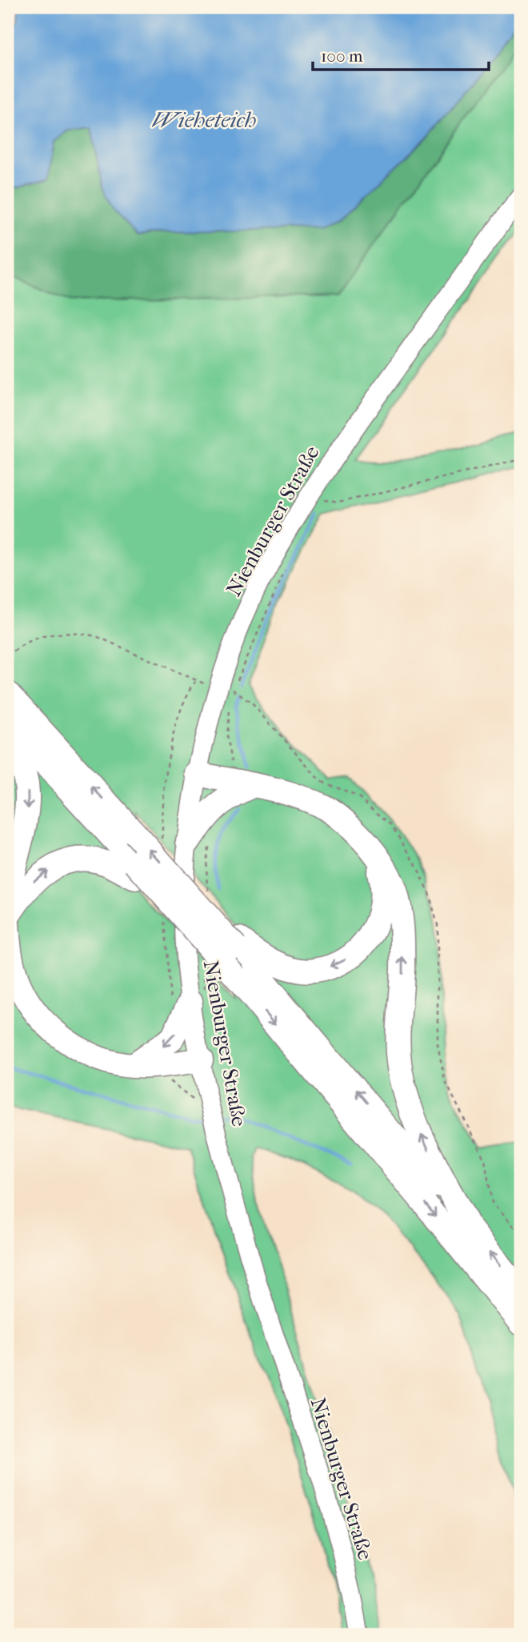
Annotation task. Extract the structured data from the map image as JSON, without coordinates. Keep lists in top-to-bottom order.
{
  "streets": {
    "street": ["Nienburger Straße"]
  },
  "water": ["Wieheteich"],
  "scale_bar": "100 m"
}
